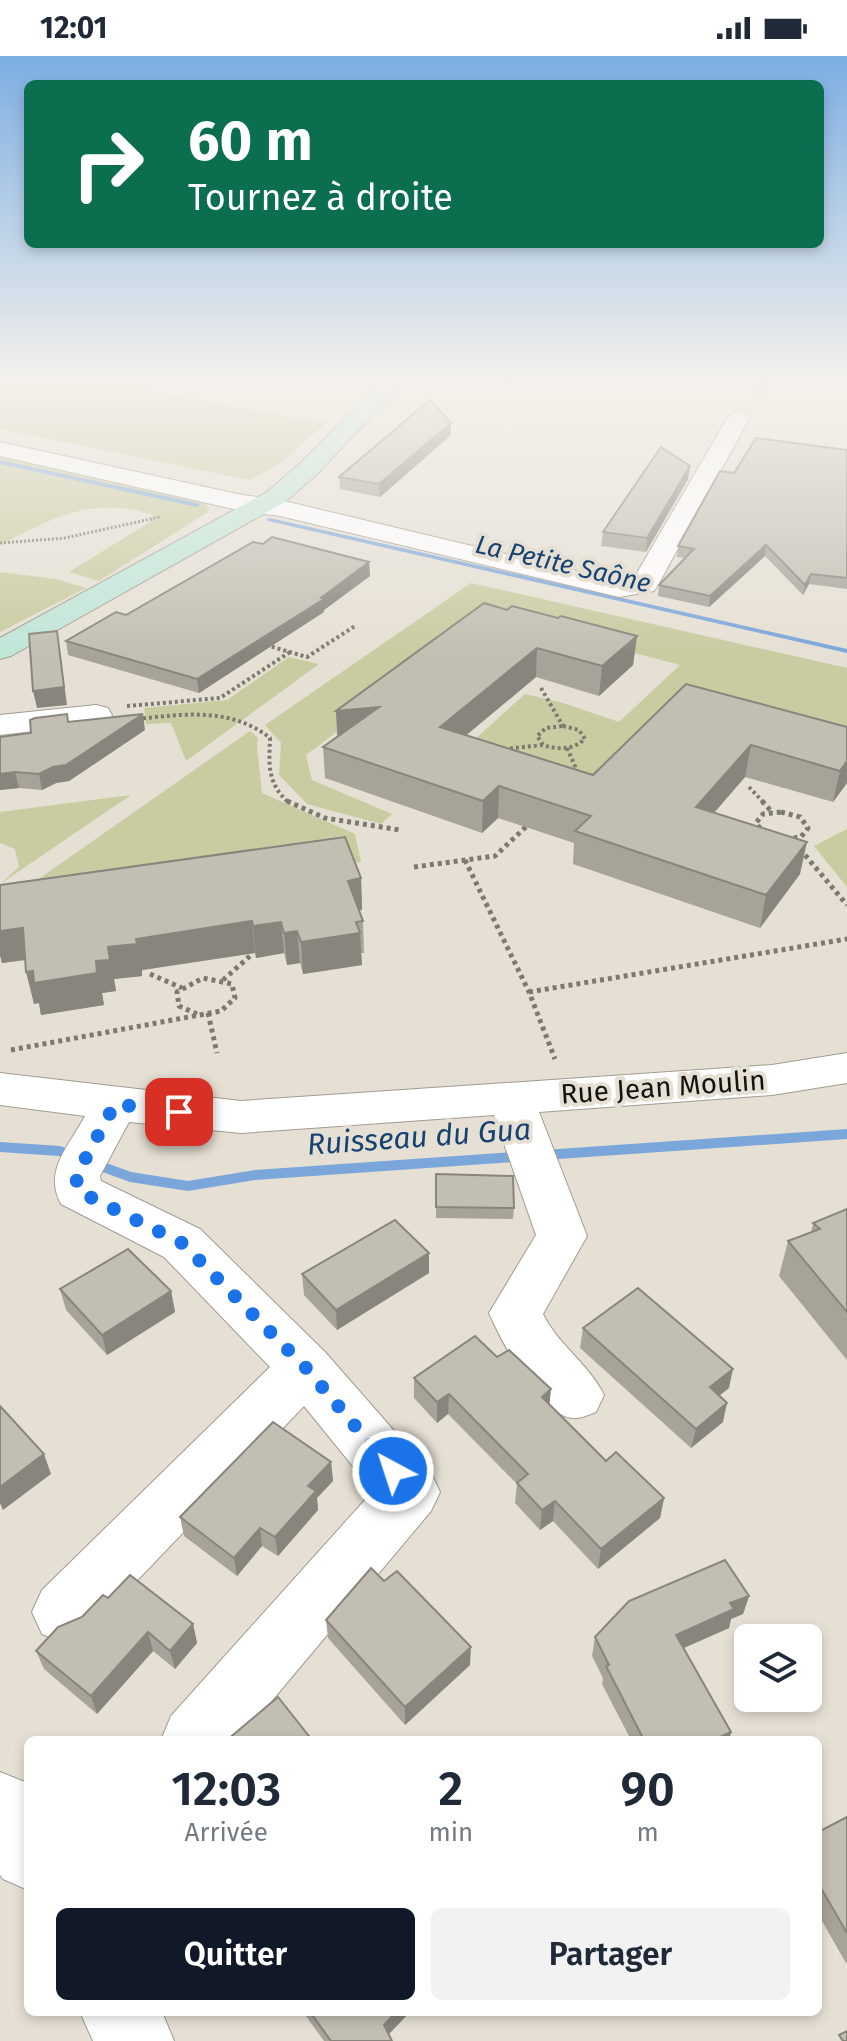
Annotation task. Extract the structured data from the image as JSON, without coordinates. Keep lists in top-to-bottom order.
{
  "streets": {
    "street": ["Rue Jean Moulin"]
  },
  "water": ["La Petite Saône", "Ruisseau du Gua"],
  "page": {
    "status": "12:01",
    "turn": ["60 m", "Tournez à droite"],
    "eta": [
      "12:03",
      "Arrivée",
      "2",
      "min",
      "90",
      "m"
    ],
    "buttons": ["Quitter", "Partager"]
  }
}
